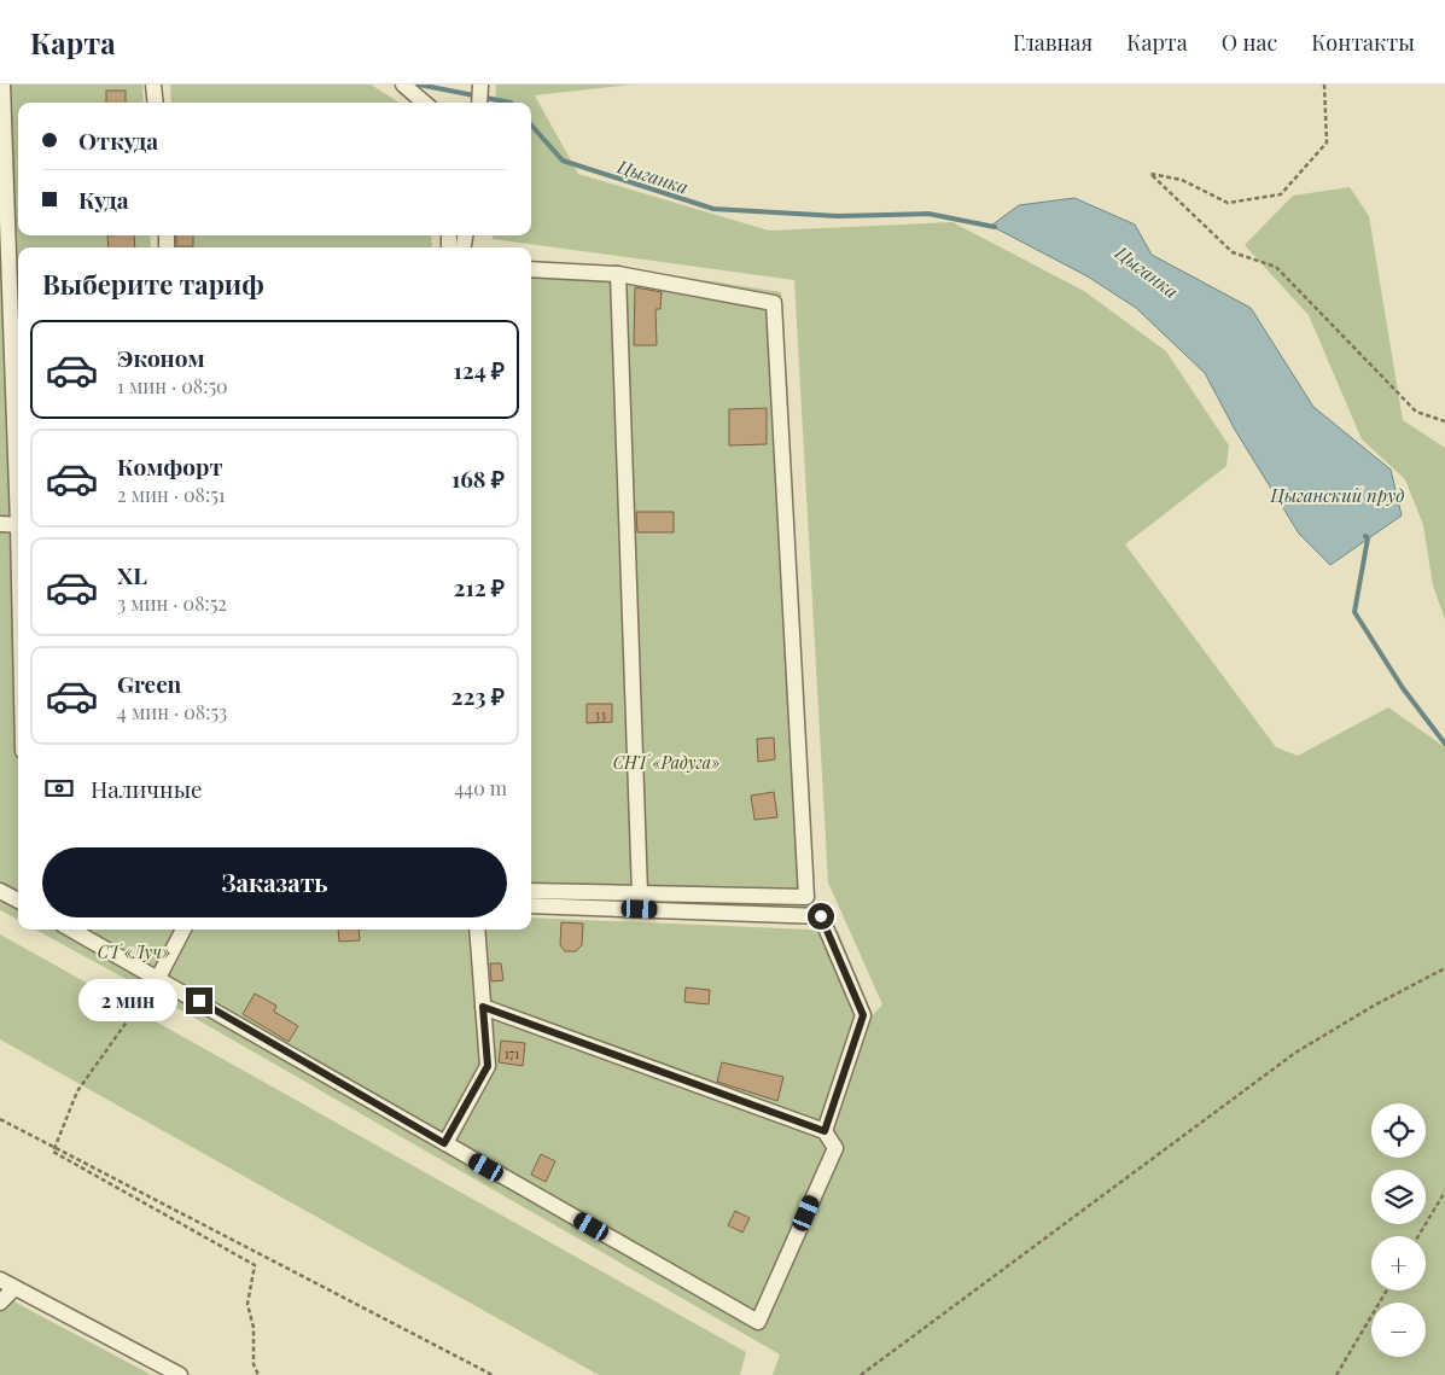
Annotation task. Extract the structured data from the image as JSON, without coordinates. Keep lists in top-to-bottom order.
{
  "water": ["Цыганка", "Цыганский пруд"],
  "parks": ["СНТ «Радуга»", "СТ «Луч»"],
  "house_numbers": ["33", "171"],
  "page": {
    "header": "Карта",
    "nav": [
      "Главная",
      "Карта",
      "О нас",
      "Контакты"
    ],
    "banner": ["Откуда", "Куда"],
    "heading": "Выберите тариф",
    "list": [
      {
        "name": "Эконом",
        "note": "1 мин · 08:50",
        "value": "124 ₽"
      },
      {
        "name": "Комфорт",
        "note": "2 мин · 08:51",
        "value": "168 ₽"
      },
      {
        "name": "XL",
        "note": "3 мин · 08:52",
        "value": "212 ₽"
      },
      {
        "name": "Green",
        "note": "4 мин · 08:53",
        "value": "223 ₽"
      }
    ],
    "pay": ["Наличные", "440 m"],
    "buttons": "Заказать",
    "bubble": "2 мин",
    "map_buttons": ["+", "−"]
  }
}
